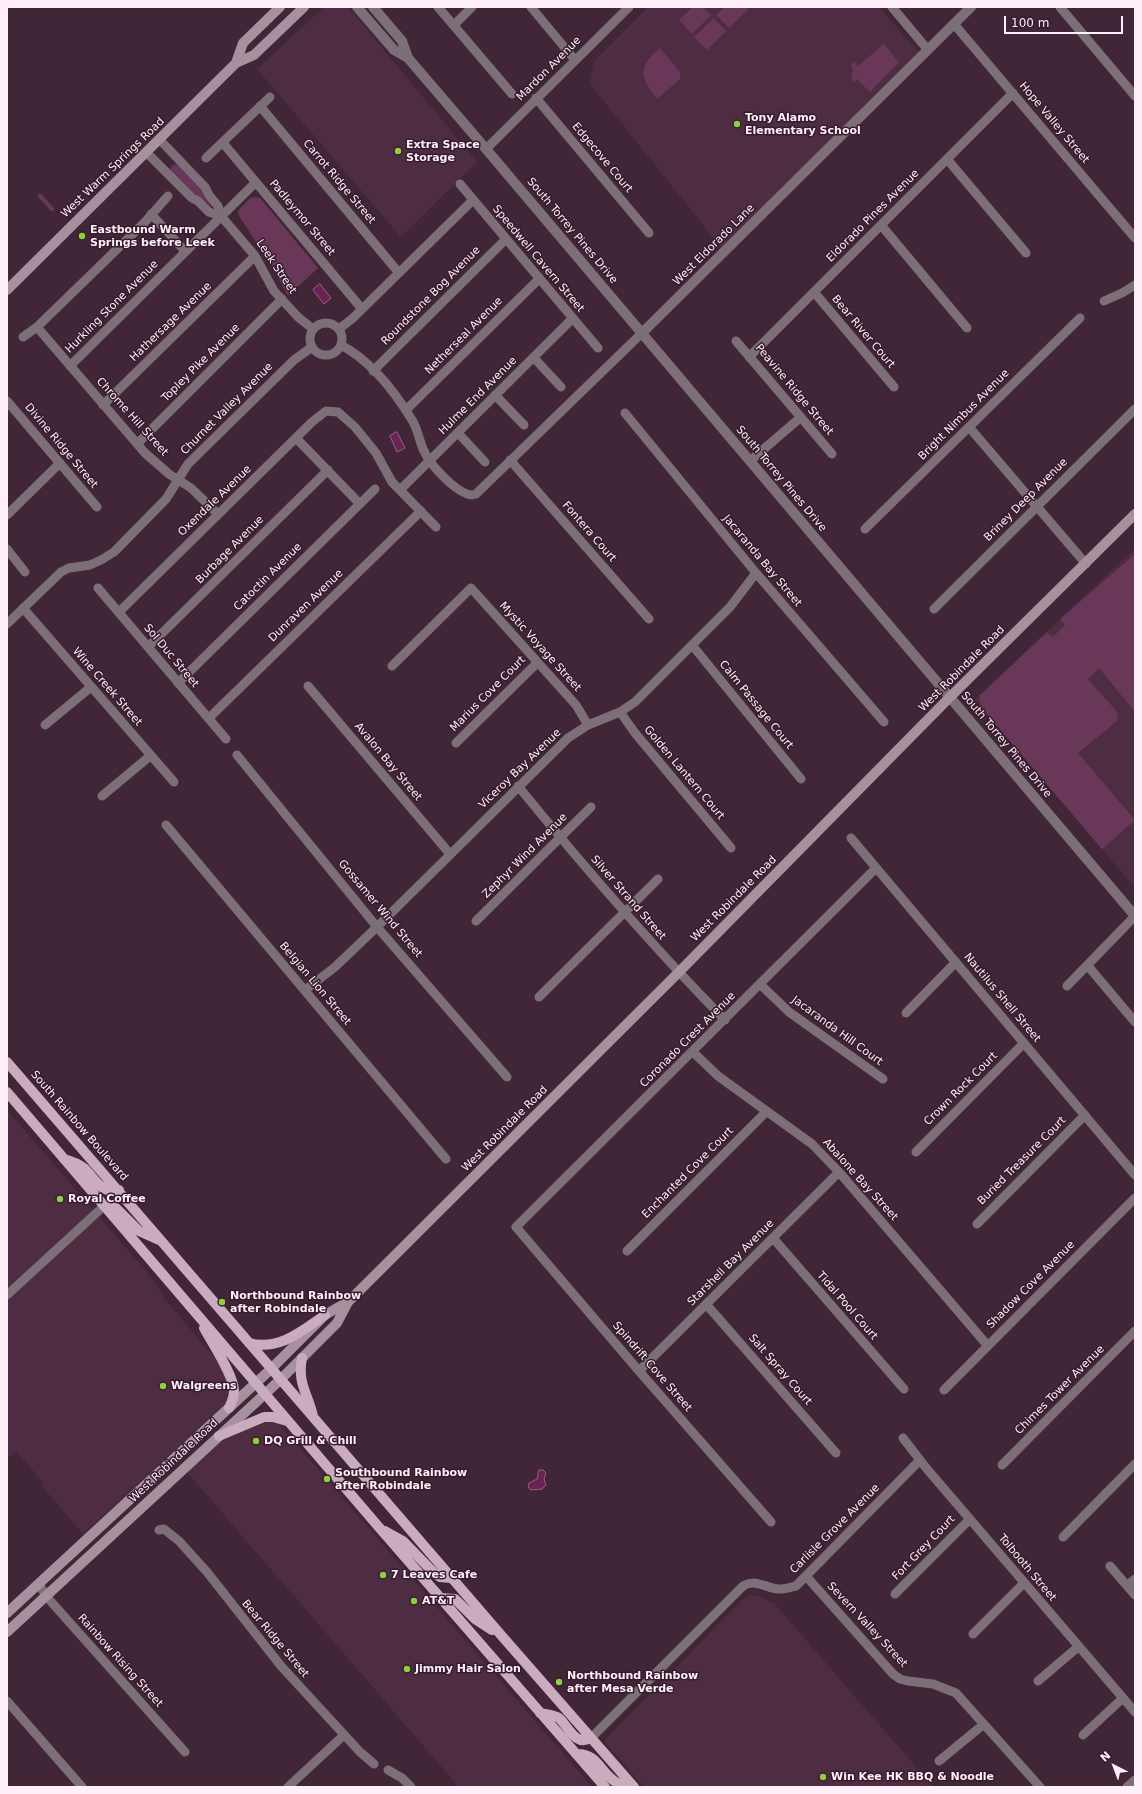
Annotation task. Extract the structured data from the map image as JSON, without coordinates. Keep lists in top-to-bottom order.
{
  "streets": {
    "main road": ["West Warm Springs Road", "West Robindale Road", "South Rainbow Boulevard"],
    "street": [
      "Mardon Avenue",
      "Hope Valley Street",
      "Edgecove Court",
      "Carrot Ridge Street",
      "Eldorado Pines Avenue",
      "Padleymor Street",
      "South Torrey Pines Drive",
      "West Eldorado Lane",
      "Speedwell Cavern Street",
      "Leek Street",
      "Roundstone Bog Avenue",
      "Hurkling Stone Avenue",
      "Hathersage Avenue",
      "Bear River Court",
      "Netherseal Avenue",
      "Topley Pike Avenue",
      "Peavine Ridge Street",
      "Hulme End Avenue",
      "Churnet Valley Avenue",
      "Bright Nimbus Avenue",
      "Chrome Hill Street",
      "Divine Ridge Street",
      "Briney Deep Avenue",
      "Oxendale Avenue",
      "Fontera Court",
      "Burbage Avenue",
      "Jacaranda Bay Street",
      "Catoctin Avenue",
      "Dunraven Avenue",
      "Mystic Voyage Street",
      "Sol Duc Street",
      "Wine Creek Street",
      "Marius Cove Court",
      "Calm Passage Court",
      "Avalon Bay Street",
      "Viceroy Bay Avenue",
      "Golden Lantern Court",
      "Zephyr Wind Avenue",
      "Silver Strand Street",
      "Gossamer Wind Street",
      "Belgian Lion Street",
      "Nautilus Shell Street",
      "Jacaranda Hill Court",
      "Coronado Crest Avenue",
      "Crown Rock Court",
      "Buried Treasure Court",
      "Enchanted Cove Court",
      "Abalone Bay Street",
      "Starshell Bay Avenue",
      "Shadow Cove Avenue",
      "Tidal Pool Court",
      "Spindrift Cove Street",
      "Salt Spray Court",
      "Chimes Tower Avenue",
      "Carlisle Grove Avenue",
      "Fort Grey Court",
      "Tolbooth Street",
      "Severn Valley Street",
      "Bear Ridge Street",
      "Rainbow Rising Street"
    ]
  },
  "crossings": [
    ["Mardon Avenue", "Edgecove Court"],
    ["Mardon Avenue", "South Torrey Pines Drive"],
    ["Hope Valley Street", "Eldorado Pines Avenue"],
    ["Hope Valley Street", "West Eldorado Lane"],
    ["West Warm Springs Road", "Leek Street"],
    ["Eldorado Pines Avenue", "Bear River Court"],
    ["Eldorado Pines Avenue", "Peavine Ridge Street"],
    ["Padleymor Street", "Hurkling Stone Avenue"],
    ["South Torrey Pines Drive", "West Eldorado Lane"],
    ["South Torrey Pines Drive", "West Robindale Road"],
    ["West Eldorado Lane", "Hulme End Avenue"],
    ["West Eldorado Lane", "Fontera Court"],
    ["Speedwell Cavern Street", "Roundstone Bog Avenue"],
    ["Speedwell Cavern Street", "Netherseal Avenue"],
    ["Speedwell Cavern Street", "Hulme End Avenue"],
    ["Leek Street", "Hurkling Stone Avenue"],
    ["Leek Street", "Hathersage Avenue"],
    ["Leek Street", "Topley Pike Avenue"],
    ["Leek Street", "Churnet Valley Avenue"],
    ["Hurkling Stone Avenue", "Chrome Hill Street"],
    ["Hathersage Avenue", "Chrome Hill Street"],
    ["Topley Pike Avenue", "Chrome Hill Street"],
    ["Hulme End Avenue", "Oxendale Avenue"],
    ["Churnet Valley Avenue", "Chrome Hill Street"],
    ["Churnet Valley Avenue", "Wine Creek Street"],
    ["Chrome Hill Street", "Oxendale Avenue"],
    ["Oxendale Avenue", "Sol Duc Street"],
    ["Burbage Avenue", "Sol Duc Street"],
    ["Jacaranda Bay Street", "Viceroy Bay Avenue"],
    ["Catoctin Avenue", "Sol Duc Street"],
    ["Dunraven Avenue", "Sol Duc Street"],
    ["Mystic Voyage Street", "Marius Cove Court"],
    ["Mystic Voyage Street", "Viceroy Bay Avenue"],
    ["West Robindale Road", "Silver Strand Street"],
    ["West Robindale Road", "South Rainbow Boulevard"],
    ["West Robindale Road", "Rainbow Rising Street"],
    ["Calm Passage Court", "Viceroy Bay Avenue"],
    ["Avalon Bay Street", "Viceroy Bay Avenue"],
    ["Viceroy Bay Avenue", "Golden Lantern Court"],
    ["Viceroy Bay Avenue", "Silver Strand Street"],
    ["Viceroy Bay Avenue", "Gossamer Wind Street"],
    ["Viceroy Bay Avenue", "Belgian Lion Street"],
    ["Zephyr Wind Avenue", "Silver Strand Street"],
    ["Silver Strand Street", "Coronado Crest Avenue"],
    ["Nautilus Shell Street", "Coronado Crest Avenue"],
    ["Nautilus Shell Street", "Crown Rock Court"],
    ["Nautilus Shell Street", "Buried Treasure Court"],
    ["Jacaranda Hill Court", "Coronado Crest Avenue"],
    ["Coronado Crest Avenue", "Abalone Bay Street"],
    ["Coronado Crest Avenue", "Spindrift Cove Street"],
    ["South Rainbow Boulevard", "Carlisle Grove Avenue"],
    ["Enchanted Cove Court", "Abalone Bay Street"],
    ["Abalone Bay Street", "Starshell Bay Avenue"],
    ["Abalone Bay Street", "Shadow Cove Avenue"],
    ["Starshell Bay Avenue", "Tidal Pool Court"],
    ["Starshell Bay Avenue", "Spindrift Cove Street"],
    ["Starshell Bay Avenue", "Salt Spray Court"],
    ["Carlisle Grove Avenue", "Tolbooth Street"],
    ["Carlisle Grove Avenue", "Severn Valley Street"],
    ["Fort Grey Court", "Tolbooth Street"]
  ],
  "places": [
    "Tony Alamo Elementary School",
    "Extra Space Storage",
    "Eastbound Warm Springs before Leek",
    "Royal Coffee",
    "Northbound Rainbow after Robindale",
    "Walgreens",
    "DQ Grill & Chill",
    "Southbound Rainbow after Robindale",
    "7 Leaves Cafe",
    "AT&T",
    "Jimmy Hair Salon",
    "Northbound Rainbow after Mesa Verde",
    "Win Kee HK BBQ & Noodle"
  ],
  "scale_bar": "100 m",
  "north": "top left"
}
